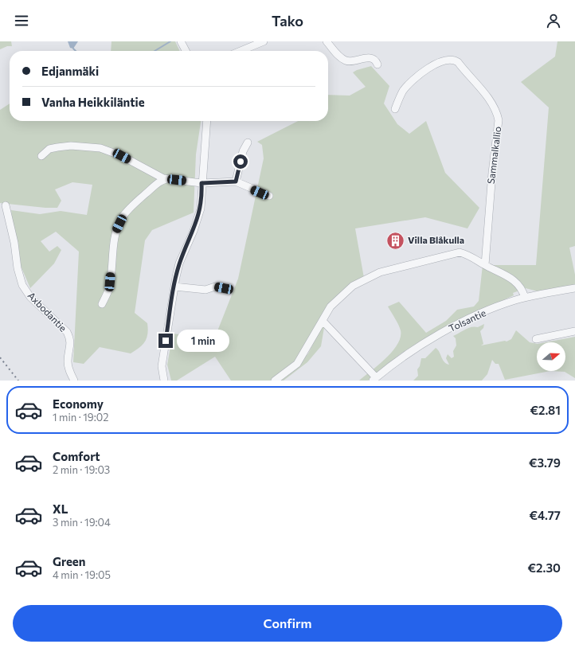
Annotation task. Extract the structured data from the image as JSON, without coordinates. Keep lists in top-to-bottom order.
{
  "streets": {
    "street": ["Sammalkallio", "Axbodantie", "Tolsantie"]
  },
  "places": {
    "building": ["Villa Blåkulla"]
  },
  "north": "right",
  "page": {
    "header": "Tako",
    "banner": ["Edjanmäki", "Vanha Heikkiläntie"],
    "bubble": "1 min",
    "list": [
      {
        "name": "Economy",
        "note": "1 min · 19:02",
        "value": "€2.81"
      },
      {
        "name": "Comfort",
        "note": "2 min · 19:03",
        "value": "€3.79"
      },
      {
        "name": "XL",
        "note": "3 min · 19:04",
        "value": "€4.77"
      },
      {
        "name": "Green",
        "note": "4 min · 19:05",
        "value": "€2.30"
      }
    ],
    "buttons": "Confirm"
  }
}
